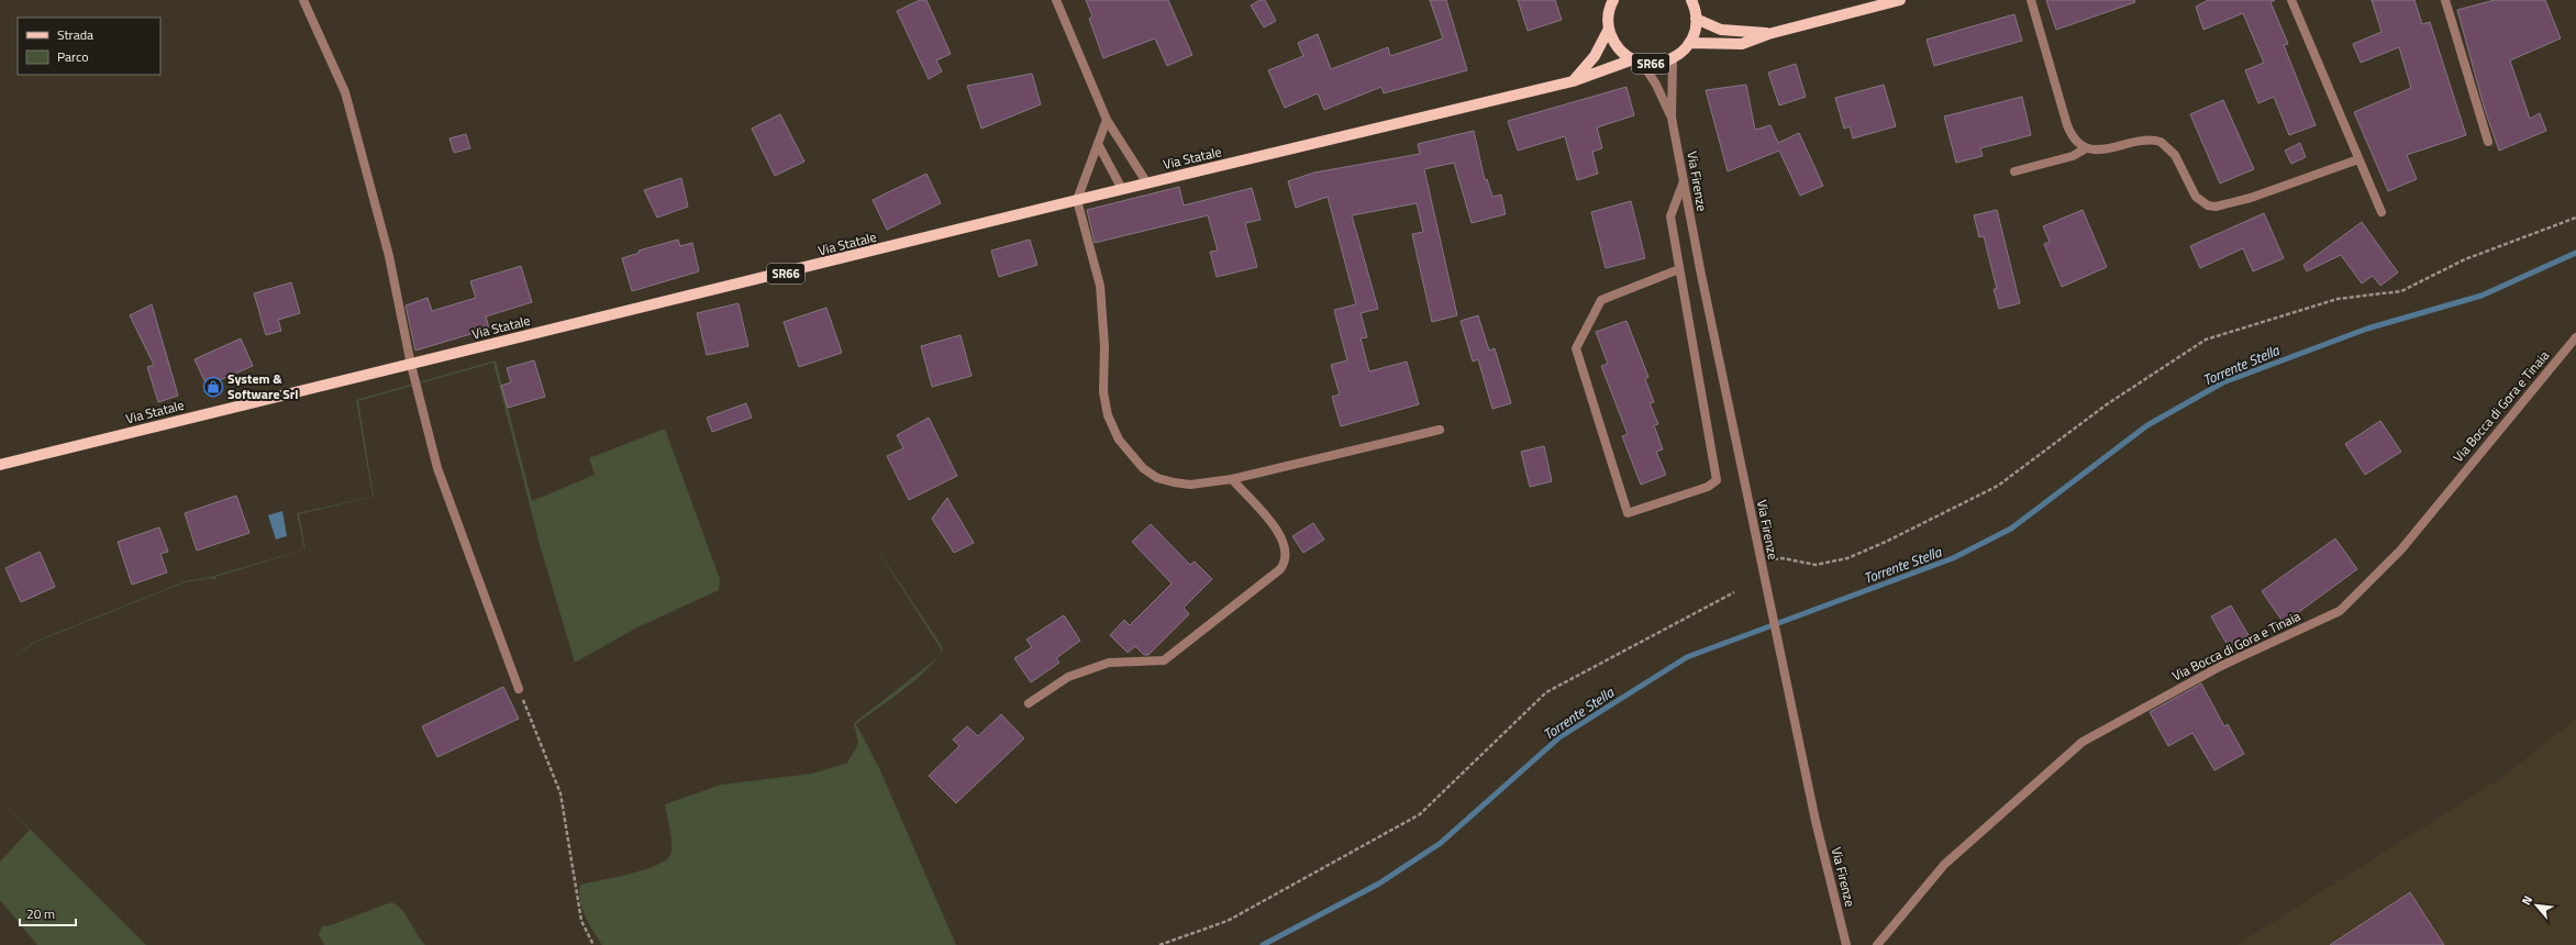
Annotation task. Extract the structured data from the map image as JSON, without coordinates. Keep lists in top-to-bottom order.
{
  "streets": {
    "main road": ["SR66", "Via Statale"],
    "street": ["Via Firenze", "Via Bocca di Gora e Tinaia"]
  },
  "crossings": [
    ["SR66", "Via Statale"]
  ],
  "water": ["Torrente Stella"],
  "places": {
    "shop": ["System & Software Srl"]
  },
  "legend": ["Strada", "Parco"],
  "scale_bar": "20 m",
  "north": "top left"
}
